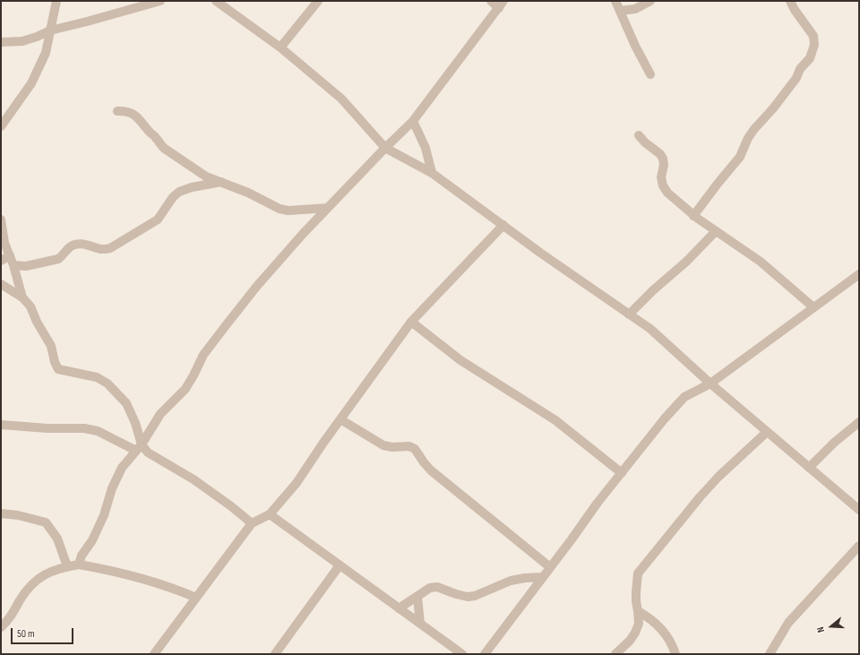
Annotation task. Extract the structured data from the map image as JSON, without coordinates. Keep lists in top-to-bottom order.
{
  "scale_bar": "50 m",
  "north": "left"
}
